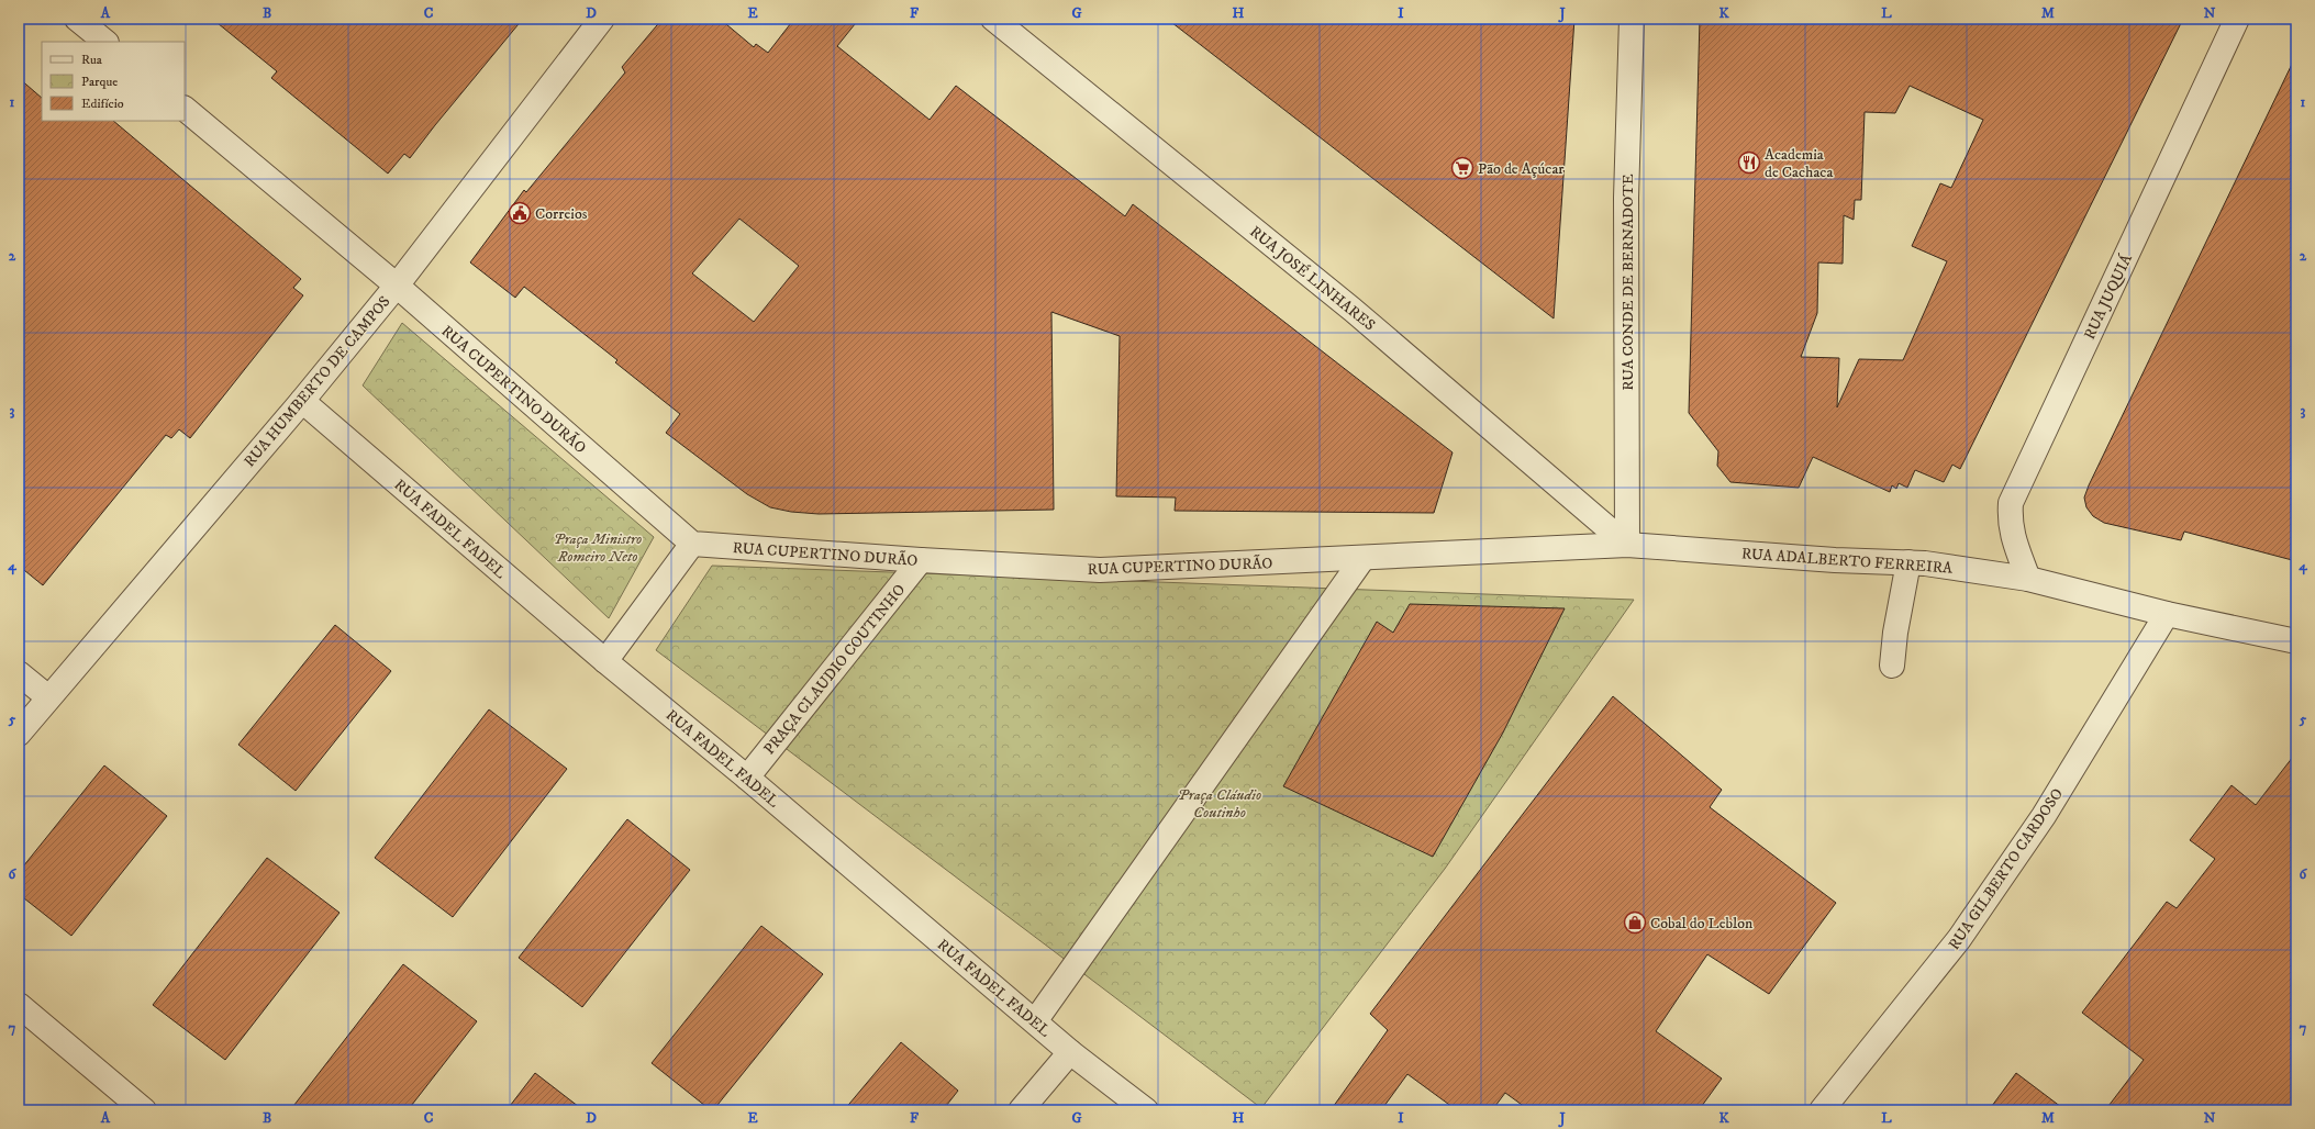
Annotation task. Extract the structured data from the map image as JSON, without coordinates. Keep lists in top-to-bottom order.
{
  "streets": {
    "street": [
      "RUA JOSÉ LINHARES",
      "RUA CONDE DE BERNADOTE",
      "RUA JUQUIÁ",
      "RUA HUMBERTO DE CAMPOS",
      "RUA CUPERTINO DURÃO",
      "RUA FADEL FADEL",
      "RUA ADALBERTO FERREIRA",
      "PRAÇA CLAUDIO COUTINHO",
      "RUA GILBERTO CARDOSO"
    ]
  },
  "crossings": [
    ["RUA JOSÉ LINHARES", "RUA CONDE DE BERNADOTE"],
    ["RUA JOSÉ LINHARES", "RUA CUPERTINO DURÃO"],
    ["RUA JOSÉ LINHARES", "RUA ADALBERTO FERREIRA"],
    ["RUA CONDE DE BERNADOTE", "RUA CUPERTINO DURÃO"],
    ["RUA CONDE DE BERNADOTE", "RUA ADALBERTO FERREIRA"],
    ["RUA JUQUIÁ", "RUA ADALBERTO FERREIRA"],
    ["RUA HUMBERTO DE CAMPOS", "RUA CUPERTINO DURÃO"],
    ["RUA HUMBERTO DE CAMPOS", "RUA FADEL FADEL"],
    ["RUA CUPERTINO DURÃO", "RUA ADALBERTO FERREIRA"],
    ["RUA CUPERTINO DURÃO", "PRAÇA CLAUDIO COUTINHO"],
    ["RUA FADEL FADEL", "PRAÇA CLAUDIO COUTINHO"],
    ["RUA ADALBERTO FERREIRA", "RUA GILBERTO CARDOSO"]
  ],
  "parks": ["Praça Ministro Romeiro Neto", "Praça Cláudio Coutinho"],
  "places": {
    "restaurant": ["Academia de Cachaca"],
    "supermarket": ["Pão de Açúcar"],
    "public building": ["Correios"],
    "shop": ["Cobal do Leblon"]
  },
  "legend": ["Rua", "Parque", "Edifício"],
  "grid": {
    "columns": [
      "A",
      "B",
      "C",
      "D",
      "E",
      "F",
      "G",
      "H",
      "I",
      "J",
      "K",
      "L",
      "M",
      "N"
    ],
    "rows": [
      "1",
      "2",
      "3",
      "4",
      "5",
      "6",
      "7"
    ]
  }
}
